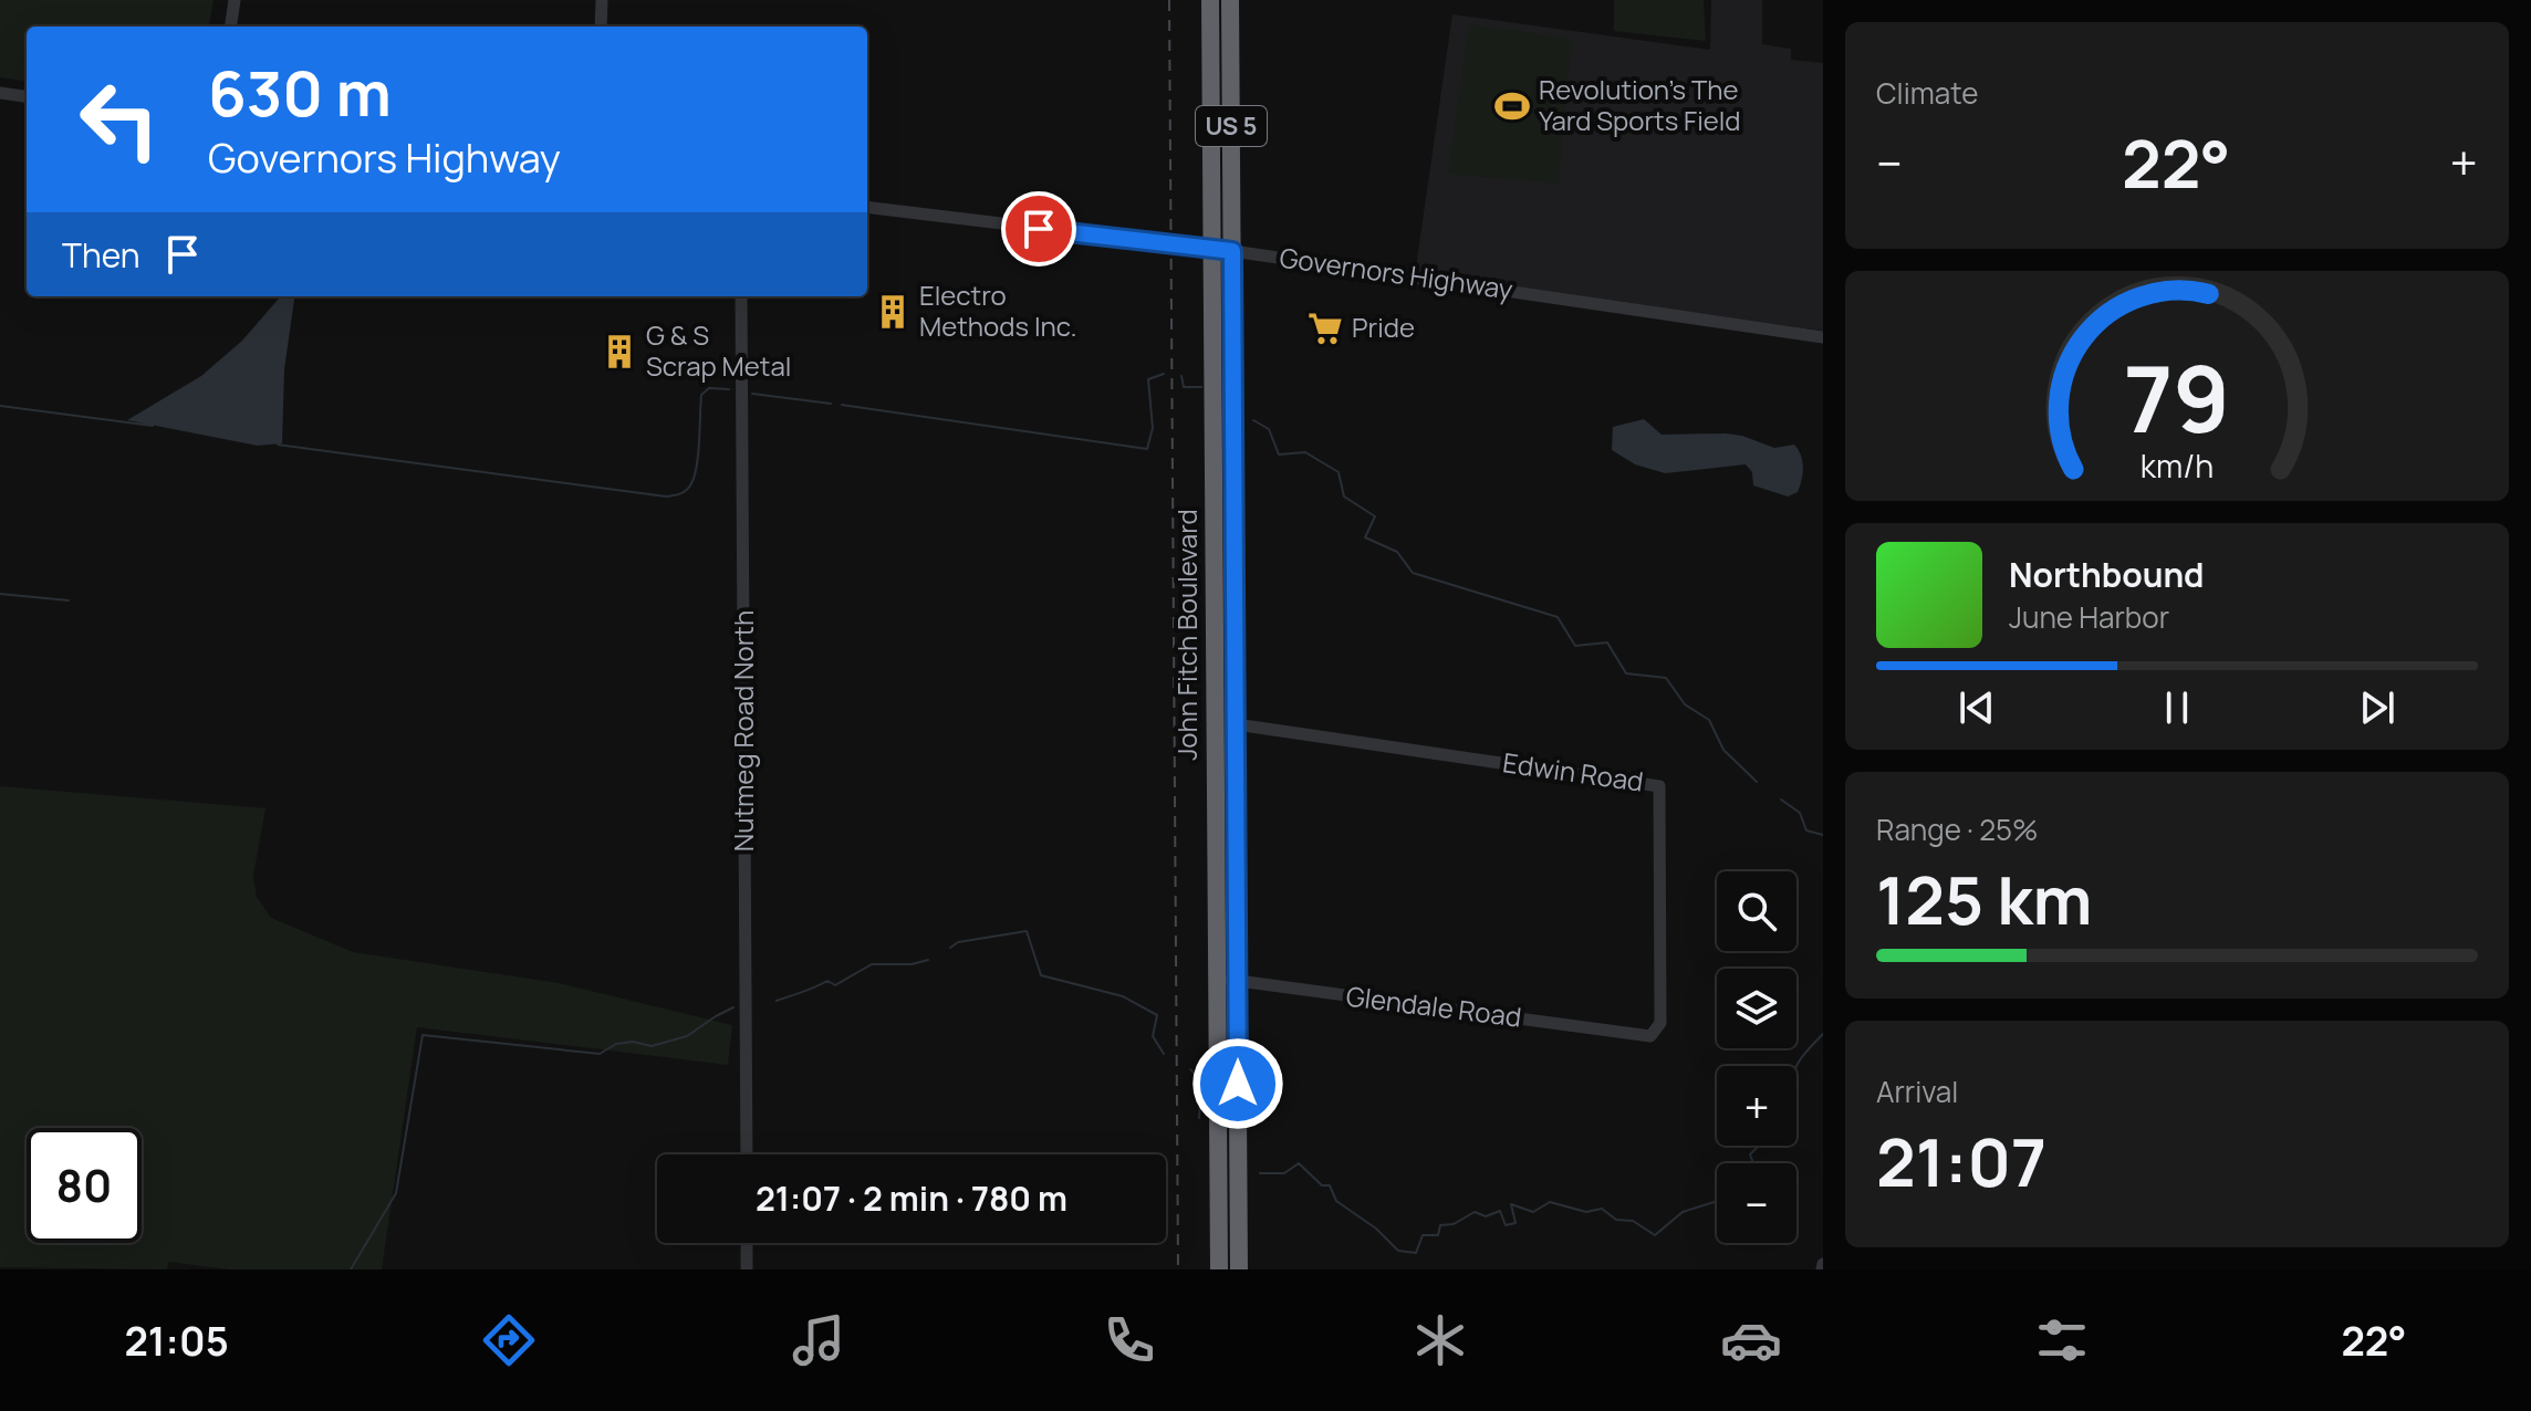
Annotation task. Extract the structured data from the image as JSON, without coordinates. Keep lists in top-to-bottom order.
{
  "streets": {
    "highway": ["US 5", "John Fitch Boulevard"],
    "street": [
      "Governors Highway",
      "Nutmeg Road North",
      "Edwin Road",
      "Glendale Road"
    ]
  },
  "crossings": [
    ["Governors Highway", "John Fitch Boulevard"],
    ["John Fitch Boulevard", "Edwin Road"],
    ["John Fitch Boulevard", "Glendale Road"],
    ["Edwin Road", "Glendale Road"]
  ],
  "places": {
    "sports": ["Revolution's The Yard Sports Field"],
    "building": ["Electro Methods Inc.", "G & S Scrap Metal"],
    "supermarket": ["Pride"]
  },
  "page": {
    "tile": [
      "Climate",
      ["Range · 25%", "125 km"],
      ["Arrival", "21:07"]
    ],
    "turn": ["630 m", "Governors Highway"],
    "heat": ["−", "22°", "+"],
    "then": "Then",
    "song": ["Northbound", "June Harbor"],
    "map_buttons": ["+", "−"],
    "limit": "80",
    "trip": "21:07 · 2 min · 780 m",
    "tabs": ["21:05", "22°"],
    "gauge": ["79", "km/h"]
  }
}
